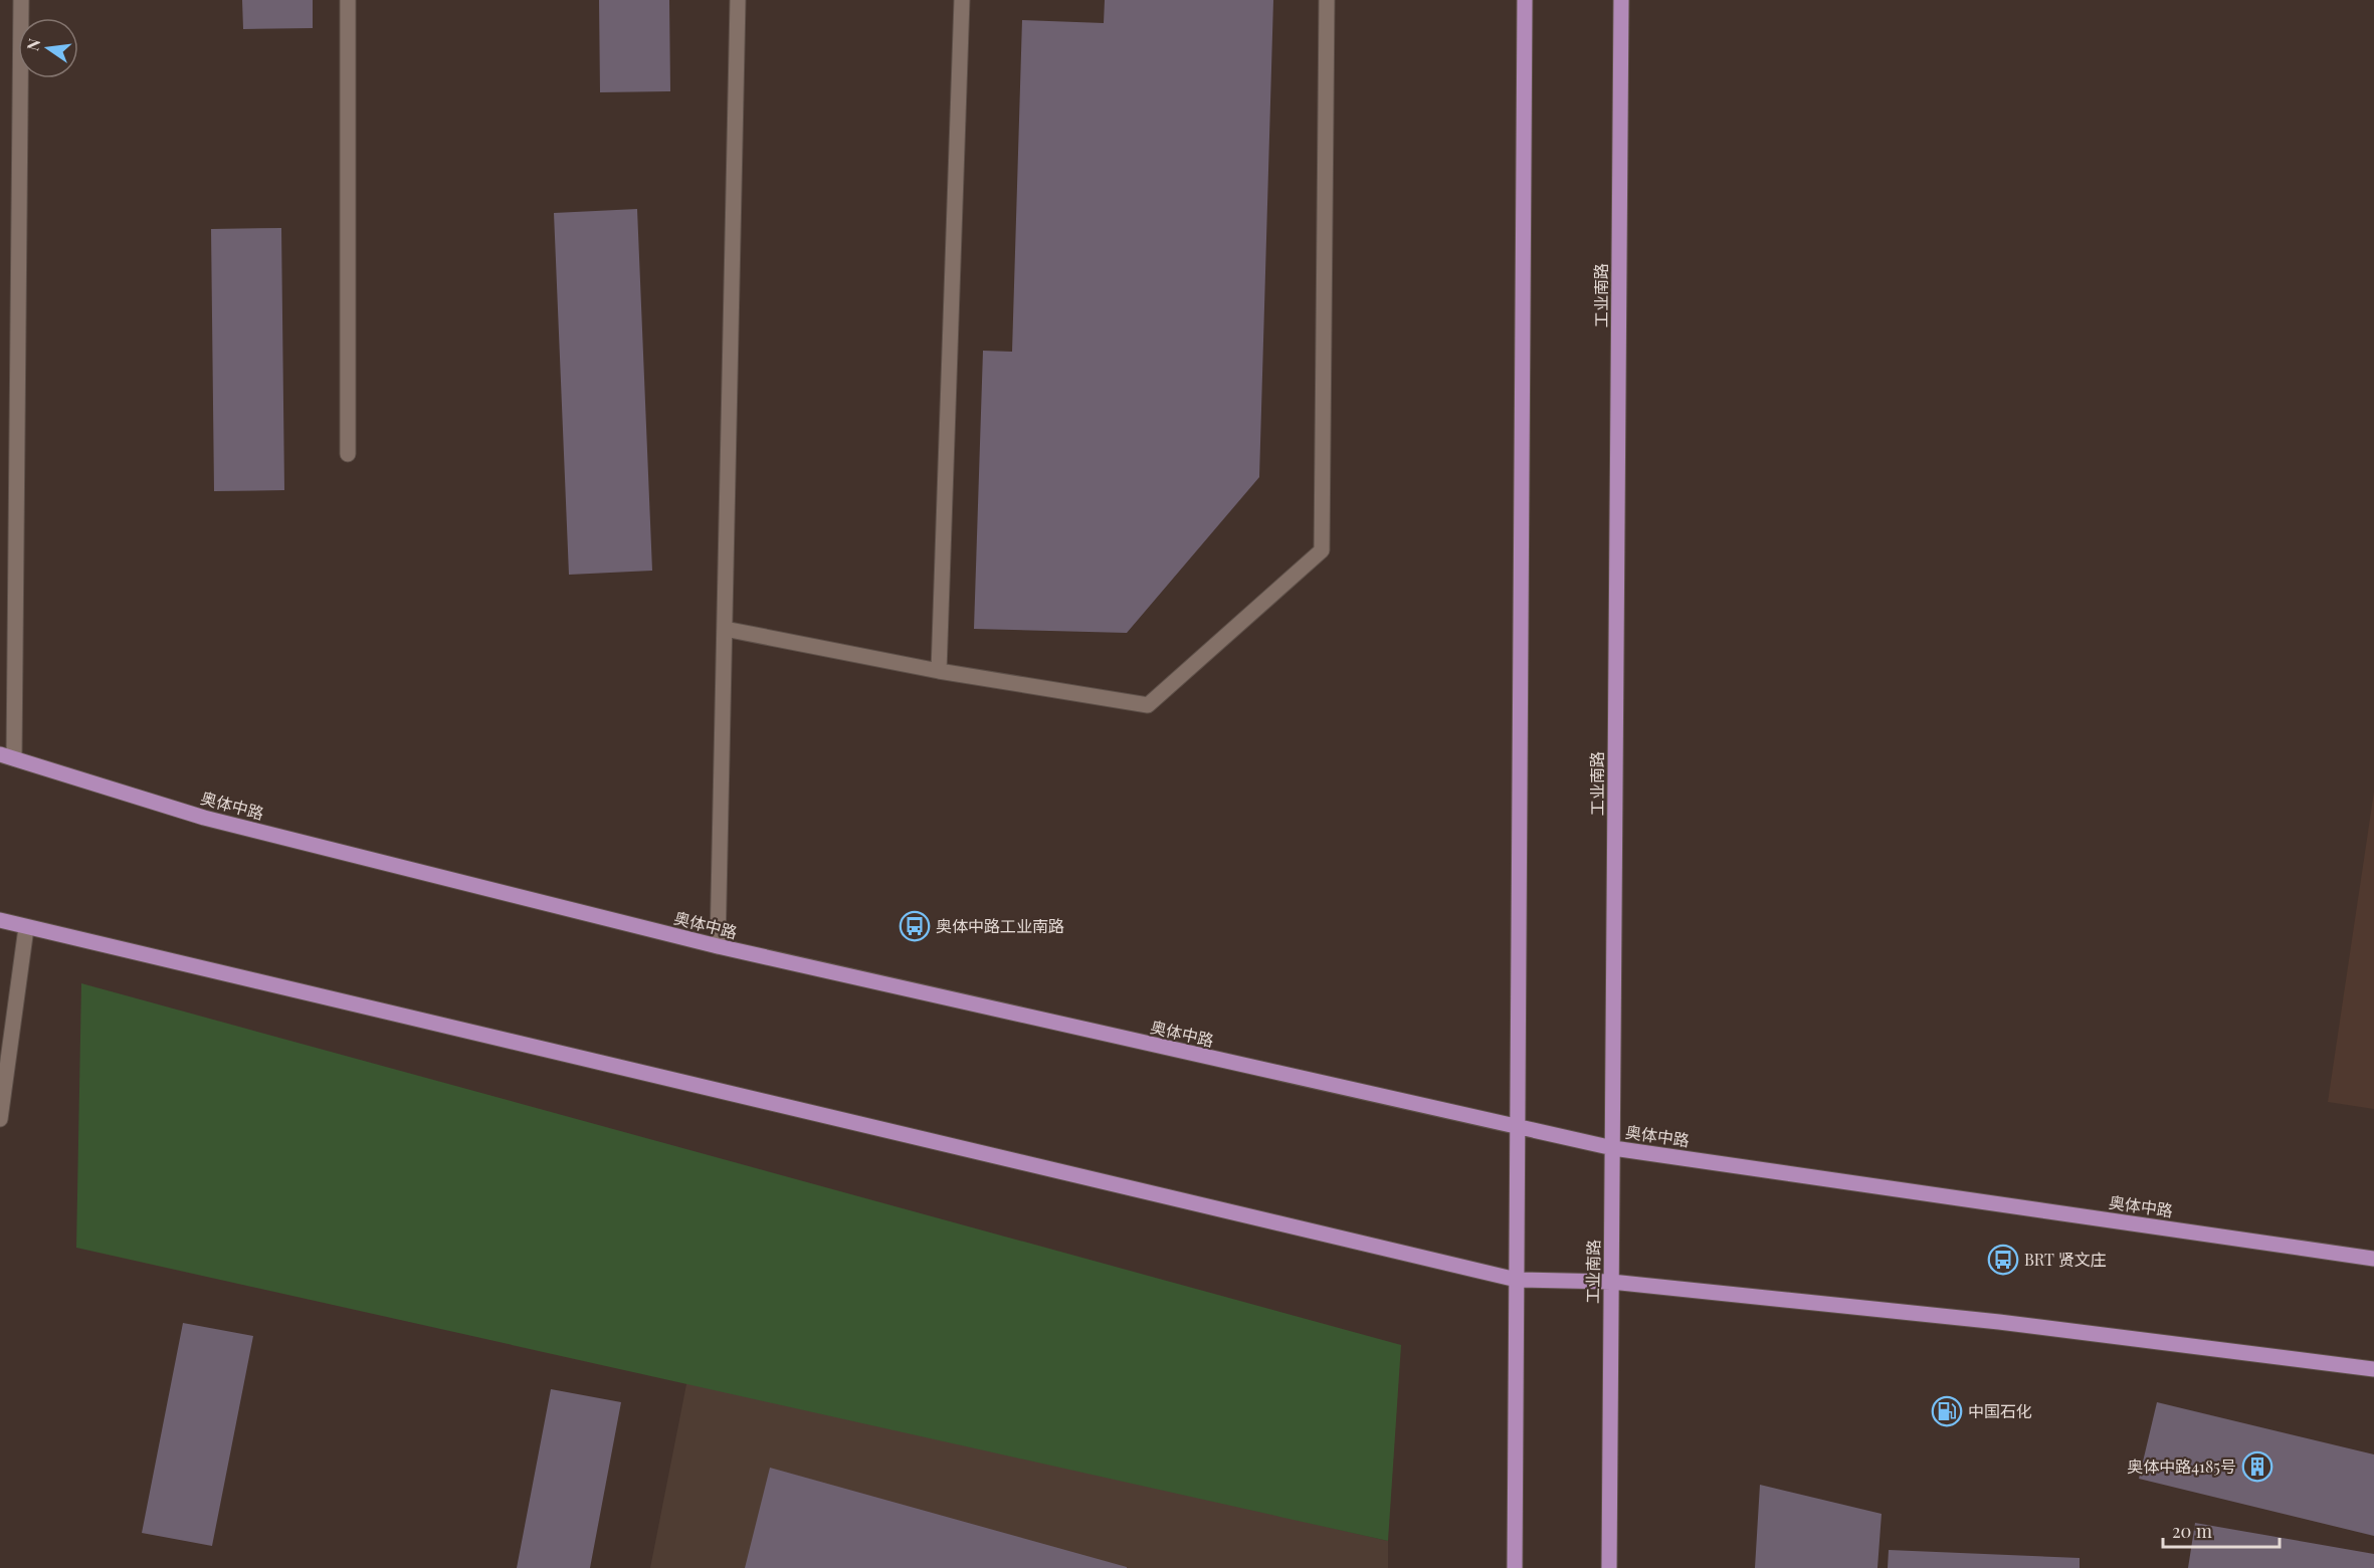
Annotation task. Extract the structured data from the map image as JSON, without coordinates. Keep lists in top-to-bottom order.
{
  "streets": {
    "main road": ["工业南路", "奥体中路"]
  },
  "crossings": [
    ["工业南路", "奥体中路"]
  ],
  "places": {
    "bus stop": ["奥体中路工业南路", "BRT 贤文庄"],
    "fuel station": ["中国石化"],
    "building": ["奥体中路4185号"]
  },
  "scale_bar": "20 m",
  "north": "left"
}
